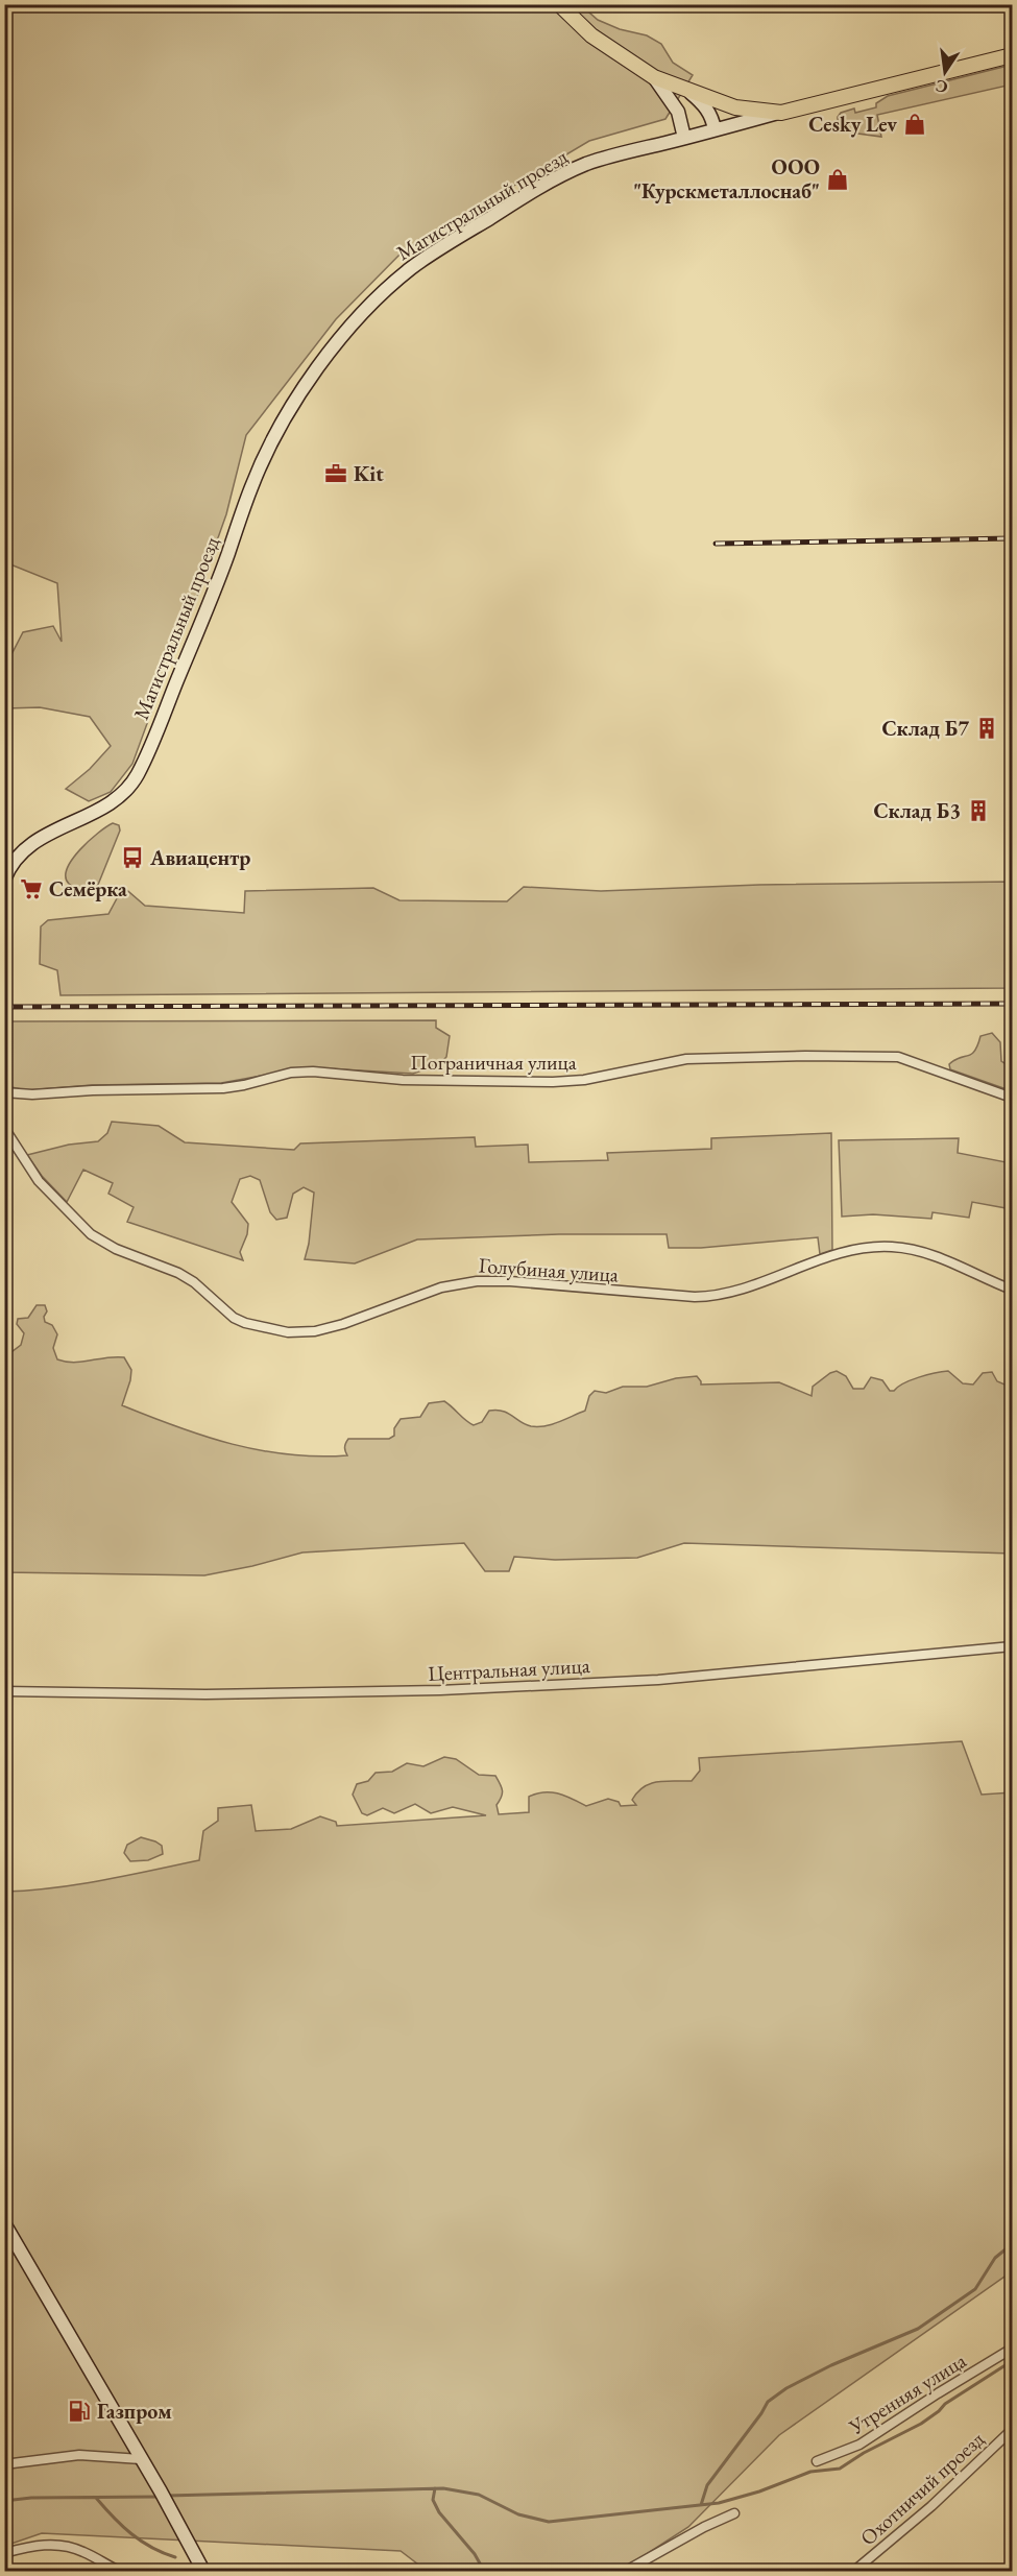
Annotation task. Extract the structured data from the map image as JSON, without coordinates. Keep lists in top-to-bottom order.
{
  "streets": {
    "main road": ["Магистральный проезд"],
    "street": [
      "Пограничная улица",
      "Голубиная улица",
      "Центральная улица",
      "Утренняя улица",
      "Охотничий проезд"
    ]
  },
  "places": {
    "shop": ["Cesky Lev", "ООО \"Курскметаллоснаб\""],
    "office": ["Kit"],
    "building": ["Склад Б7", "Склад Б3"],
    "bus stop": ["Авиацентр"],
    "supermarket": ["Семёрка"],
    "fuel station": ["Газпром"]
  },
  "north": "bottom"
}
